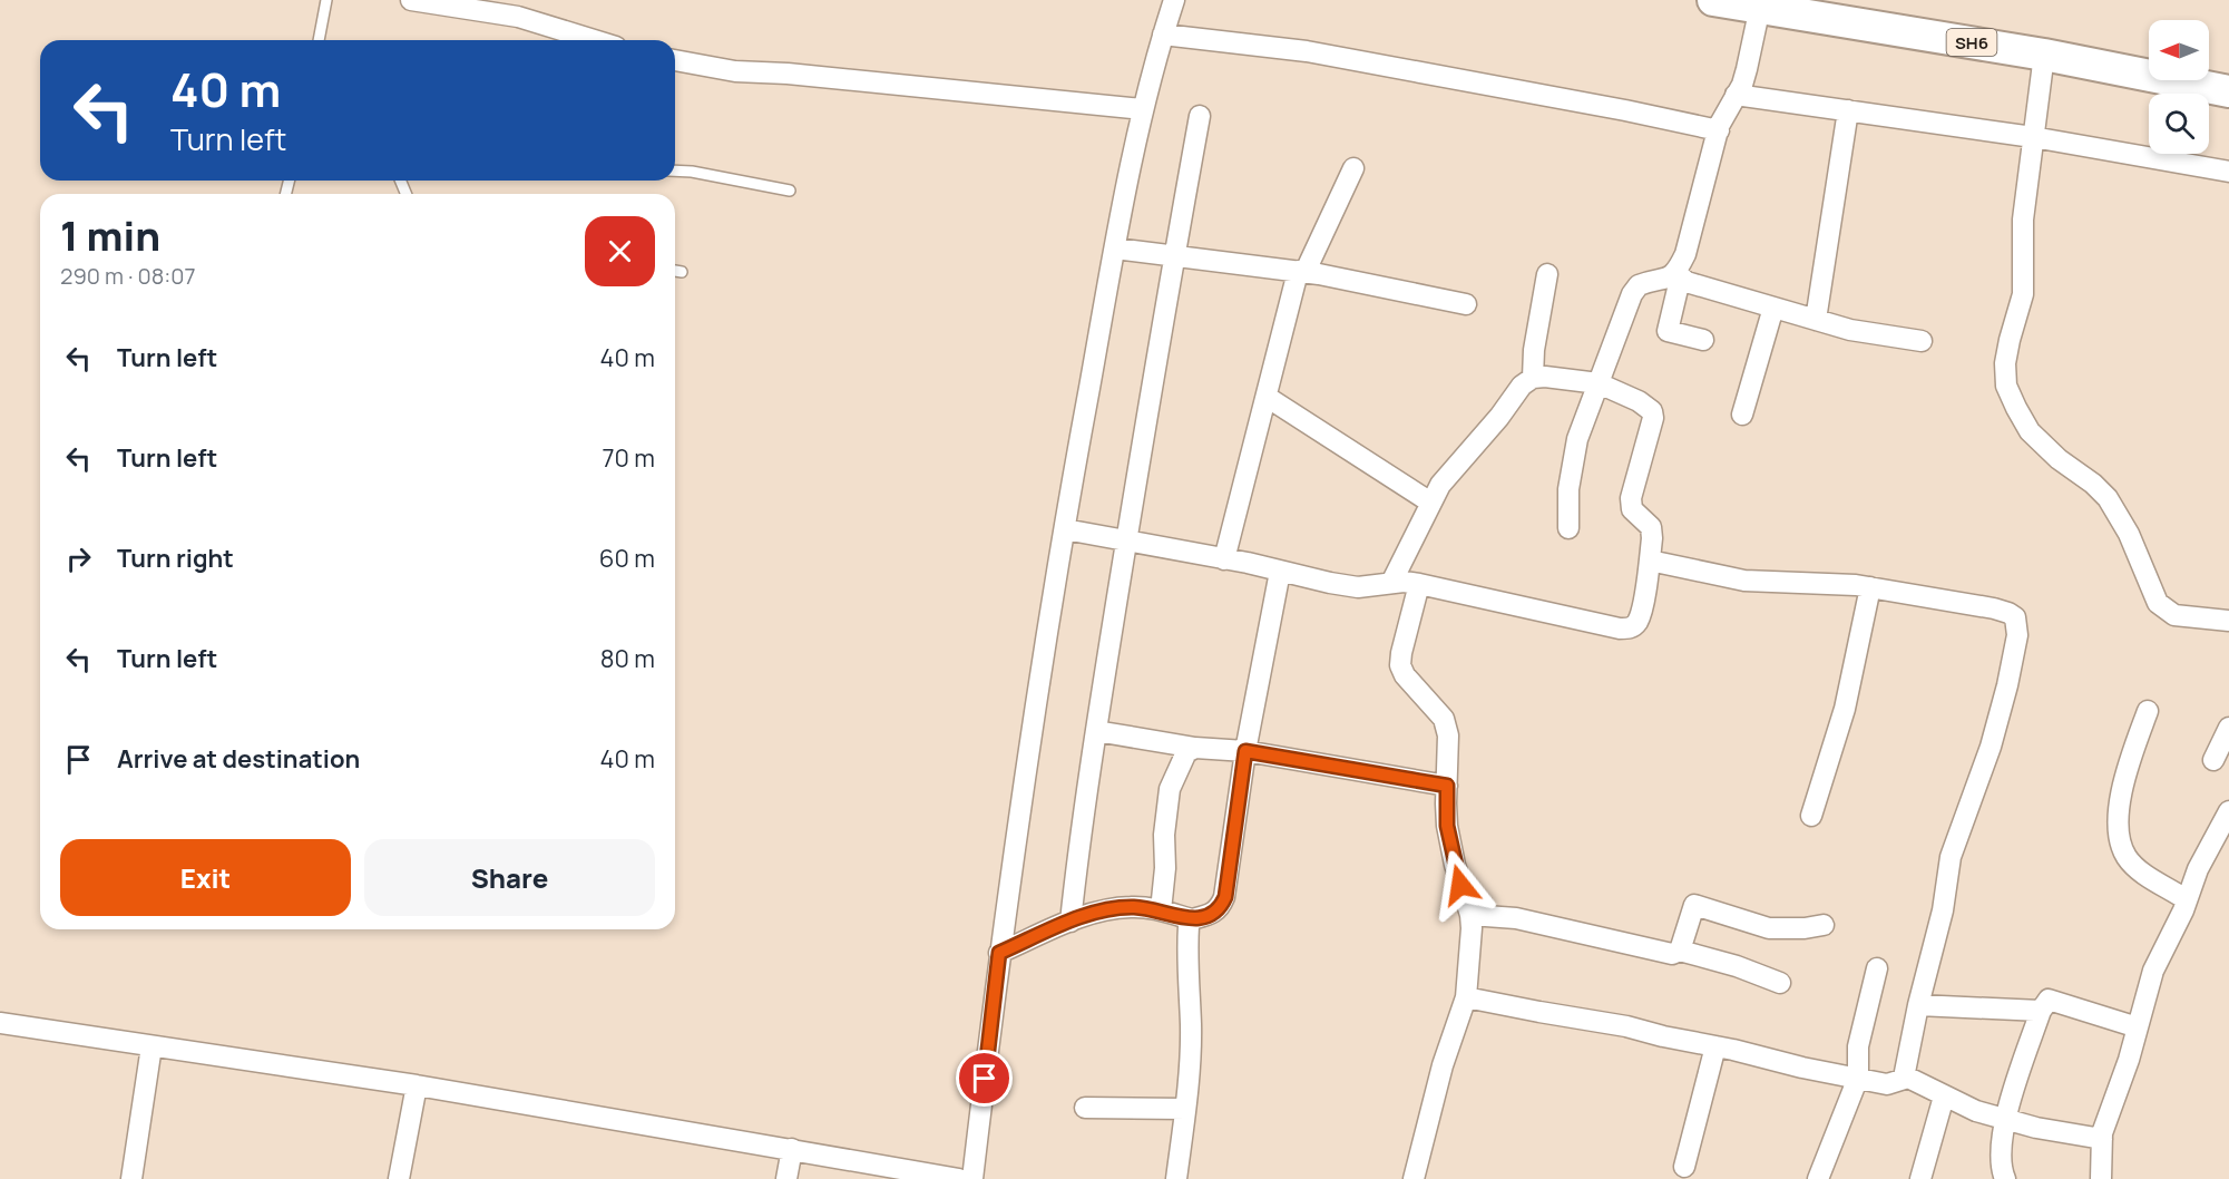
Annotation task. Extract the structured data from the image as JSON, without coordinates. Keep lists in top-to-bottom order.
{
  "streets": {
    "main road": ["SH6"]
  },
  "north": "left",
  "page": {
    "turn": ["40 m", "Turn left"],
    "heading": ["1 min", "290 m · 08:07"],
    "list": [
      {
        "name": "Turn left",
        "value": "40 m"
      },
      {
        "name": "Turn left",
        "value": "70 m"
      },
      {
        "name": "Turn right",
        "value": "60 m"
      },
      {
        "name": "Turn left",
        "value": "80 m"
      },
      {
        "name": "Arrive at destination",
        "value": "40 m"
      }
    ],
    "buttons": ["Exit", "Share"]
  }
}
